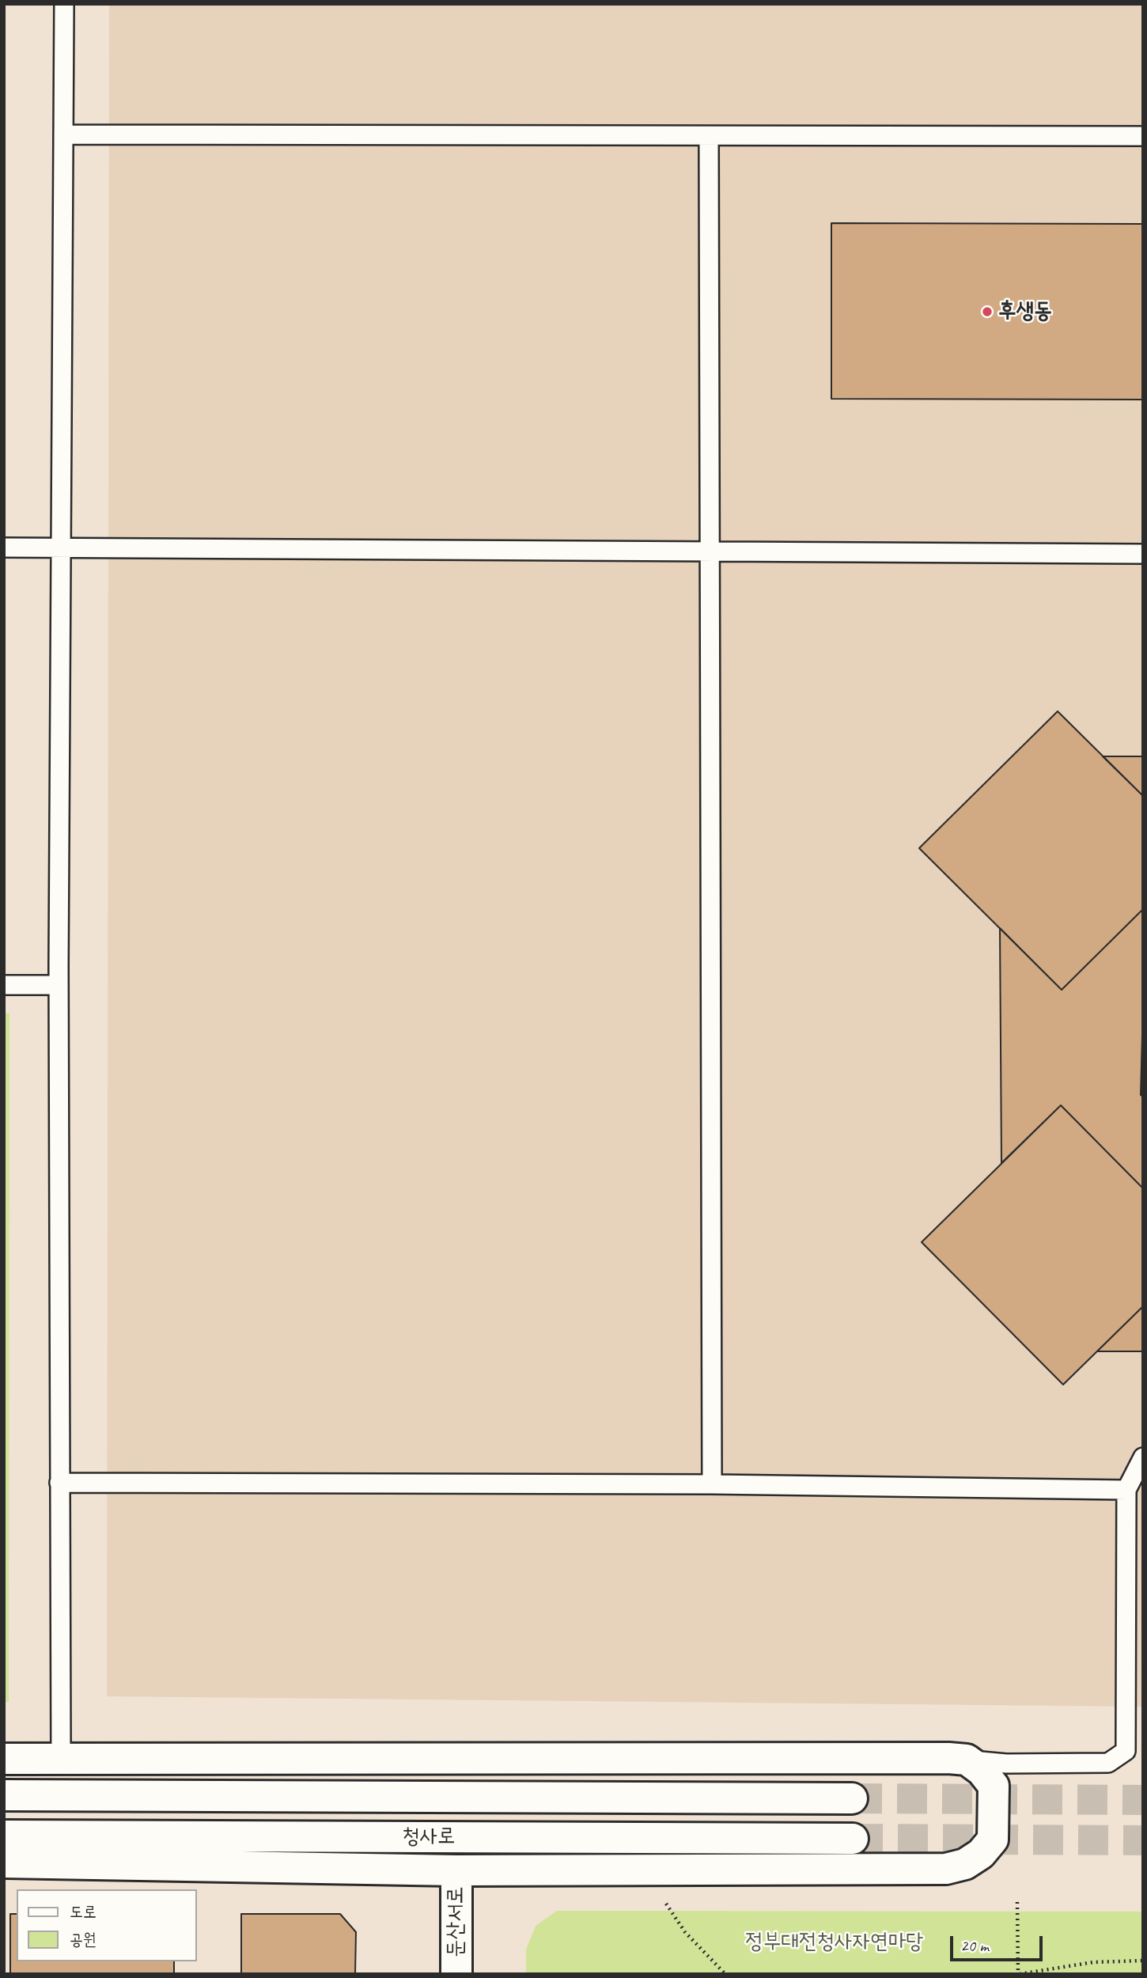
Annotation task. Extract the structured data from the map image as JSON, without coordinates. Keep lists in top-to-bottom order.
{
  "streets": {
    "street": ["청사로", "둔산서로"]
  },
  "parks": ["정부대전청사자연마당"],
  "places": ["후생동"],
  "legend": ["도로", "공원"],
  "scale_bar": "20 m"
}
